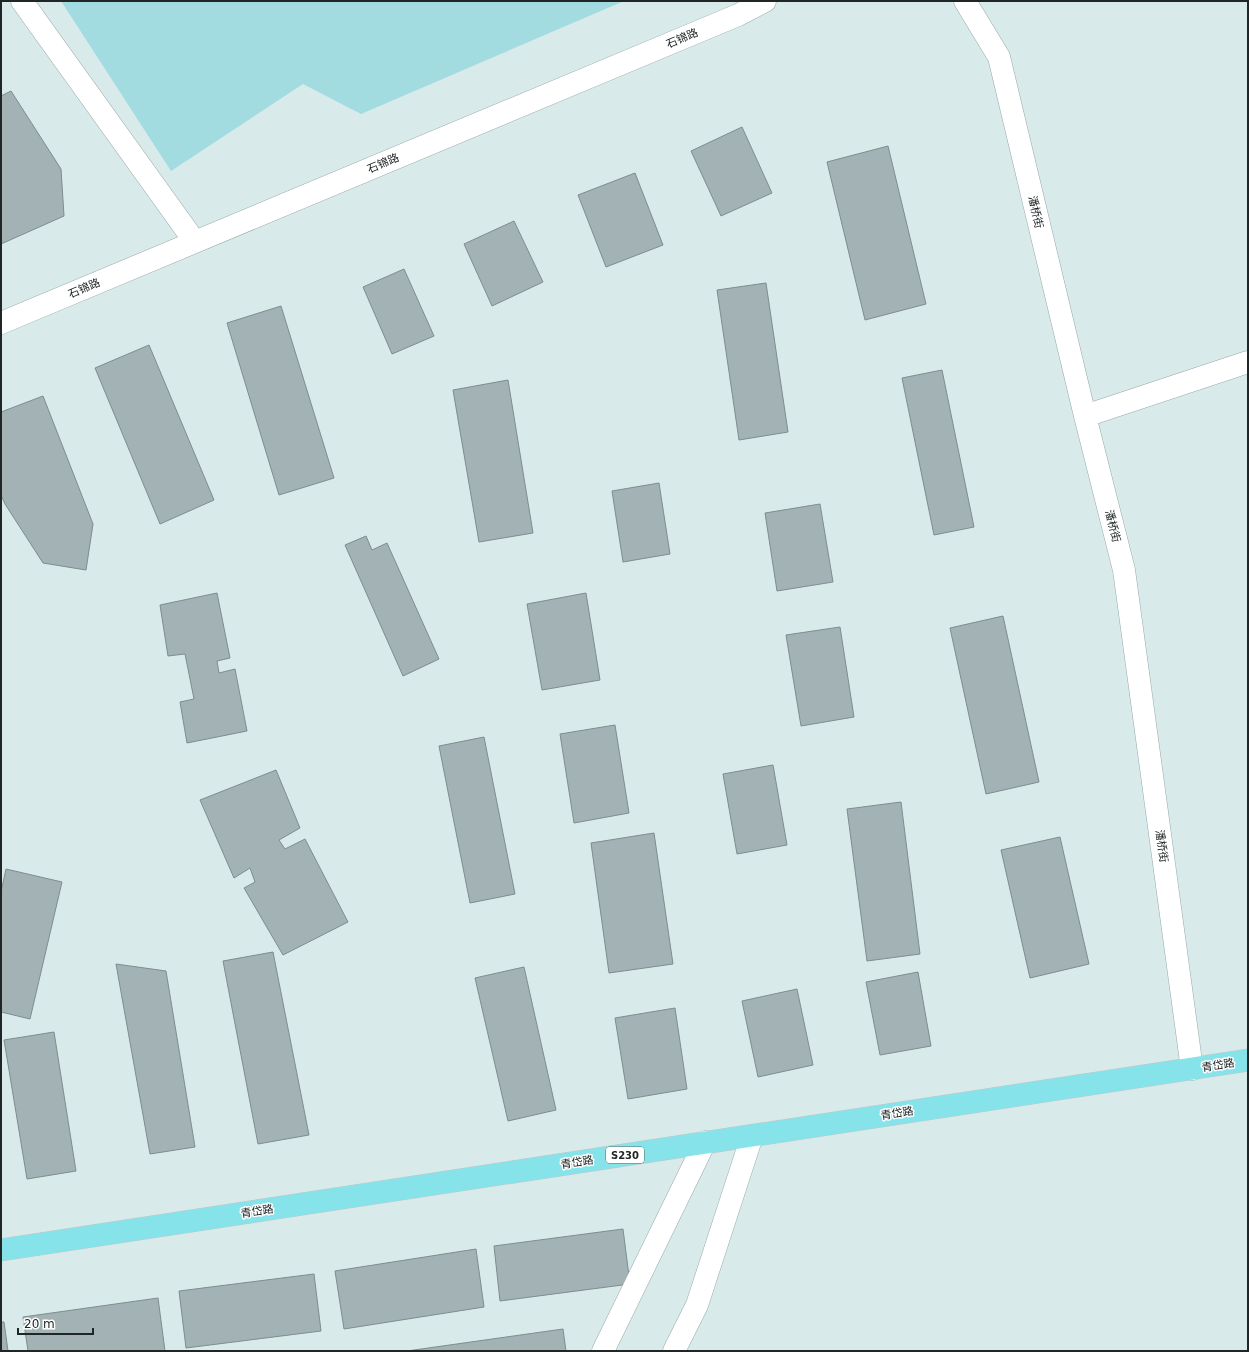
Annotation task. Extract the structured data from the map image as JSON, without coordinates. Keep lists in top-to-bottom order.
{
  "streets": {
    "main road": ["青岱路", "S230"],
    "street": ["石锦路", "潘桥街"]
  },
  "crossings": [
    ["潘桥街", "青岱路"]
  ],
  "scale_bar": "20 m"
}
